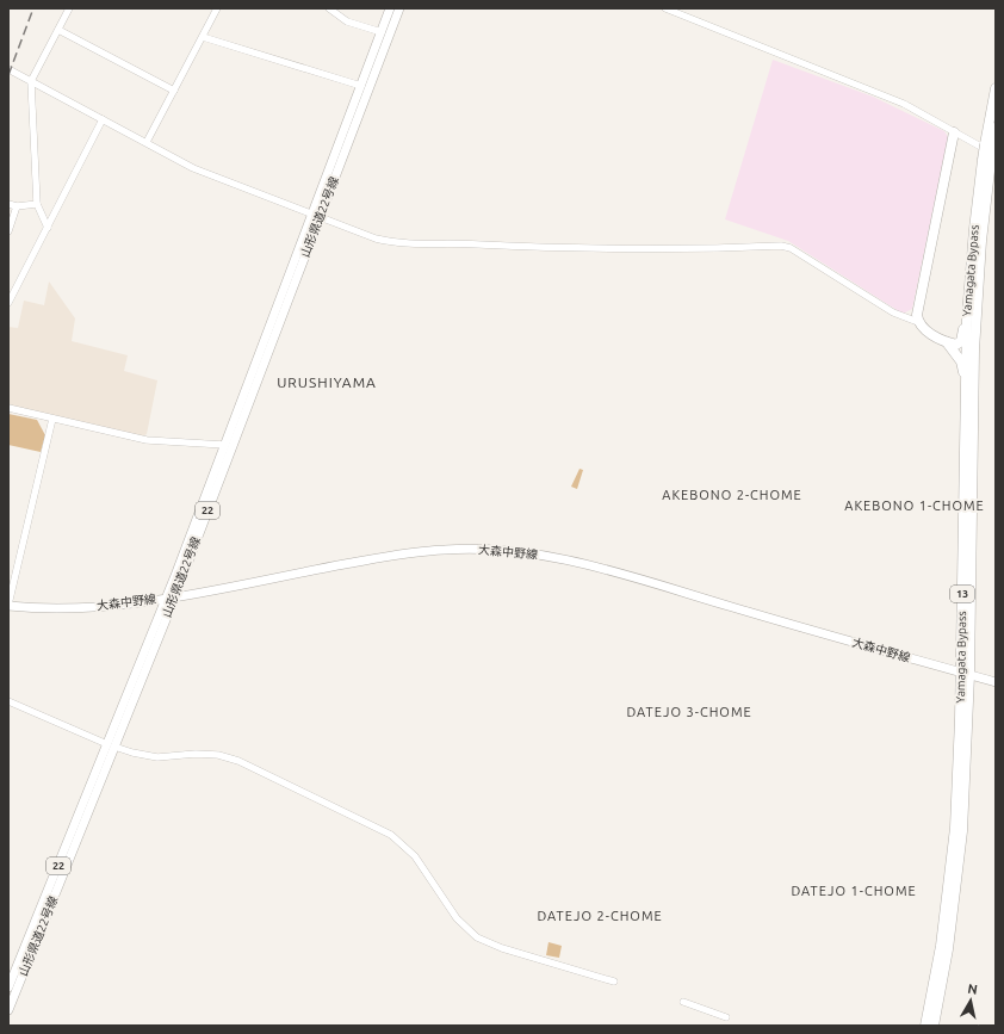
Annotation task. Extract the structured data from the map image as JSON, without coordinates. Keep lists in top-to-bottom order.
{
  "streets": {
    "highway": ["Yamagata Bypass", "13"],
    "main road": ["山形県道22号線", "22", "大森中野線"]
  },
  "crossings": [
    ["山形県道22号線", "大森中野線"],
    ["Yamagata Bypass", "大森中野線"]
  ],
  "districts": [
    "URUSHIYAMA",
    "AKEBONO 2-CHOME",
    "AKEBONO 1-CHOME",
    "DATEJO 3-CHOME",
    "DATEJO 1-CHOME",
    "DATEJO 2-CHOME"
  ],
  "north": "top"
}
